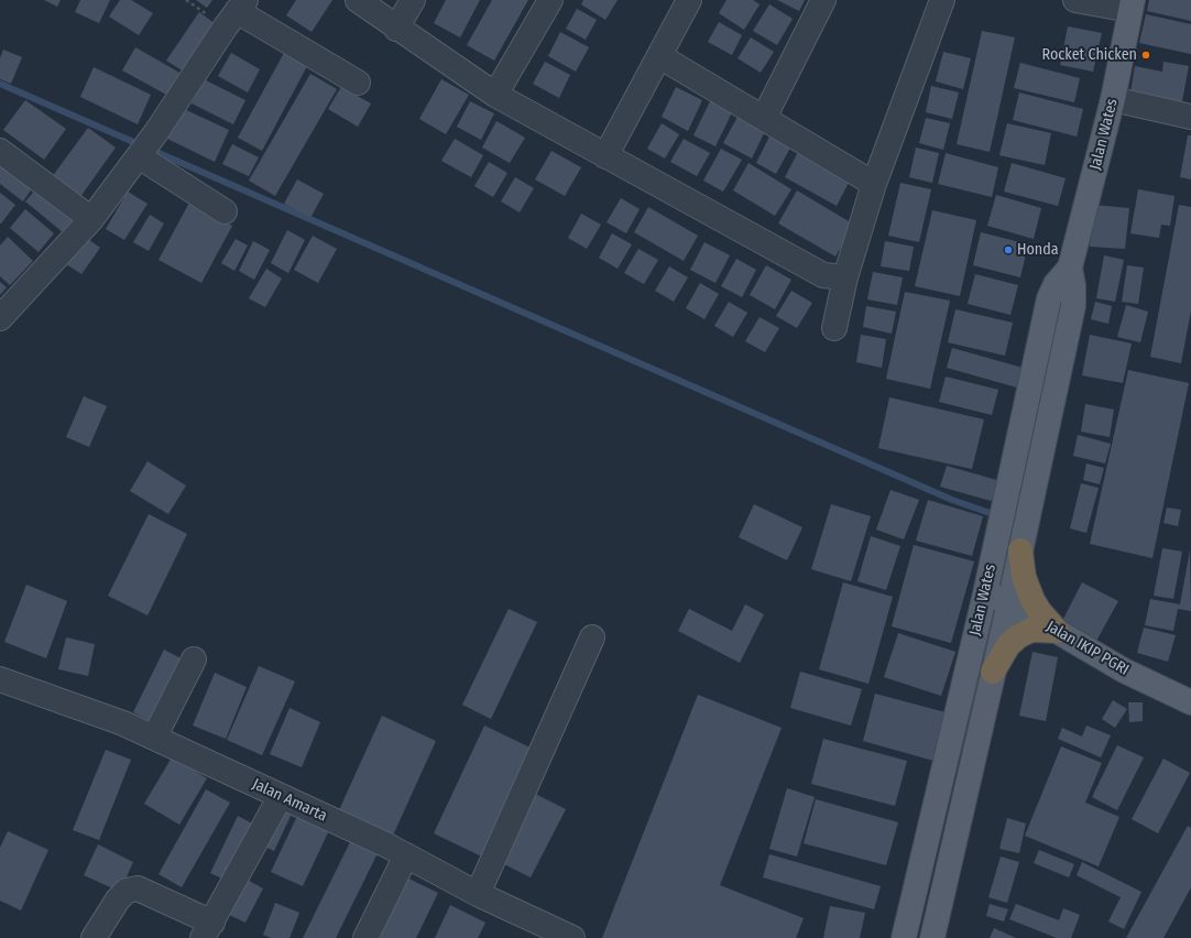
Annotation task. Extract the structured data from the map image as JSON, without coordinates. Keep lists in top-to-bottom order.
{
  "streets": {
    "main road": ["Jalan Wates", "Jalan IKIP PGRI"],
    "street": ["Jalan Amarta"]
  },
  "crossings": [
    ["Jalan Wates", "Jalan IKIP PGRI"]
  ],
  "places": ["Rocket Chicken", "Honda"]
}
